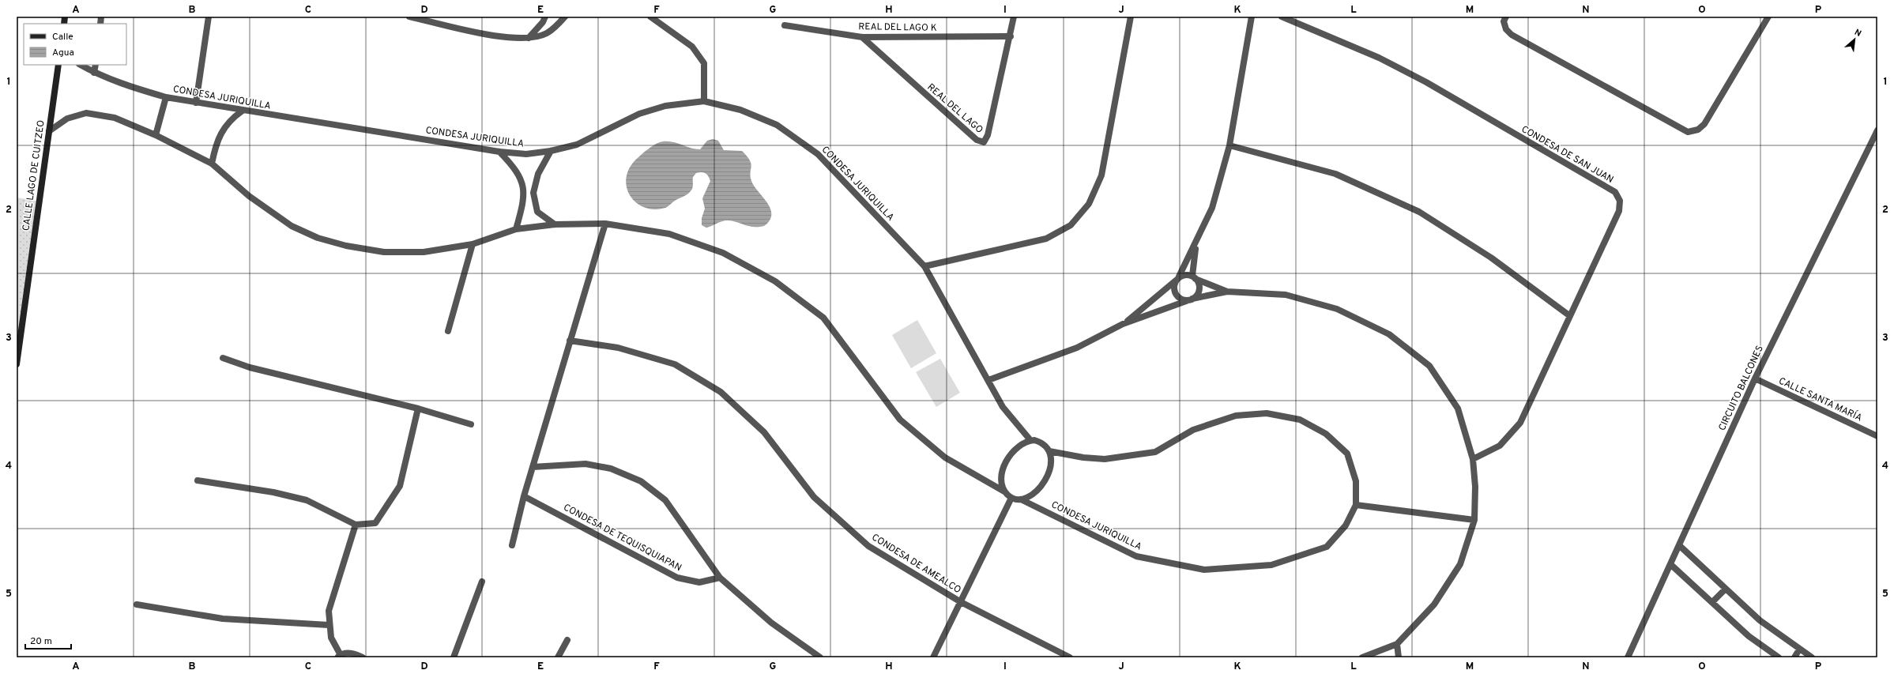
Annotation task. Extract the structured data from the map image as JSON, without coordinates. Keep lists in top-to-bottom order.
{
  "streets": {
    "main road": ["CALLE LAGO DE CUITZEO"],
    "street": [
      "REAL DEL LAGO K",
      "CONDESA JURIQUILLA",
      "REAL DEL LAGO",
      "CONDESA DE SAN JUAN",
      "CIRCUITO BALCONES",
      "CALLE SANTA MARÍA",
      "CONDESA DE TEQUISQUIAPAN",
      "CONDESA DE AMEALCO"
    ]
  },
  "crossings": [
    ["REAL DEL LAGO K", "REAL DEL LAGO"],
    ["CIRCUITO BALCONES", "CALLE SANTA MARÍA"]
  ],
  "legend": ["Calle", "Agua"],
  "scale_bar": "20 m",
  "north": "top right",
  "grid": {
    "columns": [
      "A",
      "B",
      "C",
      "D",
      "E",
      "F",
      "G",
      "H",
      "I",
      "J",
      "K",
      "L",
      "M",
      "N",
      "O",
      "P"
    ],
    "rows": [
      "1",
      "2",
      "3",
      "4",
      "5"
    ]
  }
}
